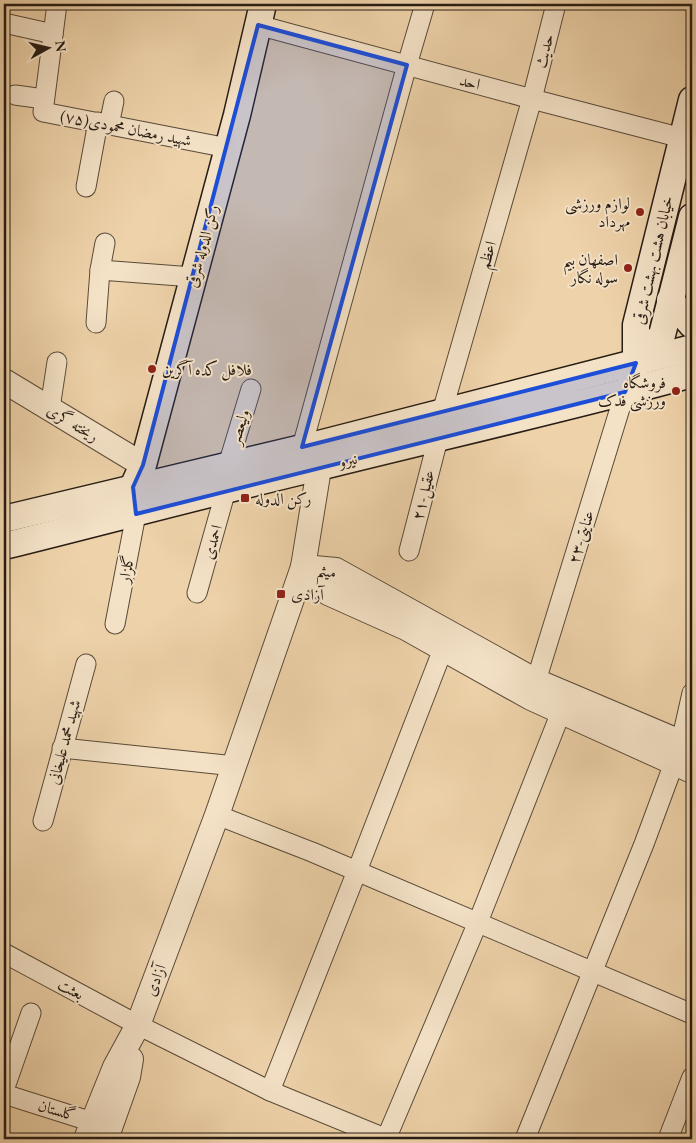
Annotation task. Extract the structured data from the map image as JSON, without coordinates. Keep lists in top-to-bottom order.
{
  "streets": {
    "main road": ["رکن الدوله شرقی", "خیابان هشت بهشت شرقی", "نیرو"],
    "street": [
      "حدیث",
      "احد",
      "شهید رمضان محمودی(۷۵)",
      "اعظم",
      "ریخته گری",
      "ولیعصر",
      "۲۱-عقیل",
      "۲۳-عنایتی",
      "احمدی",
      "گلزار",
      "میثم",
      "شهید محمد علیخانی",
      "آزادی",
      "بعثت",
      "گلستان"
    ]
  },
  "crossings": [
    ["حدیث", "احد"],
    ["حدیث", "اعظم"],
    ["احد", "رکن الدوله شرقی"],
    ["احد", "اعظم"],
    ["احد", "خیابان هشت بهشت شرقی"],
    ["شهید رمضان محمودی(۷۵)", "رکن الدوله شرقی"],
    ["رکن الدوله شرقی", "ریخته گری"],
    ["رکن الدوله شرقی", "نیرو"],
    ["اعظم", "نیرو"],
    ["خیابان هشت بهشت شرقی", "نیرو"],
    ["ریخته گری", "نیرو"],
    ["ولیعصر", "نیرو"],
    ["نیرو", "۲۱-عقیل"],
    ["نیرو", "۲۳-عنایتی"],
    ["نیرو", "احمدی"],
    ["نیرو", "گلزار"],
    ["نیرو", "آزادی"],
    ["۲۳-عنایتی", "میثم"],
    ["میثم", "آزادی"],
    ["آزادی", "بعثت"],
    ["آزادی", "گلستان"]
  ],
  "places": {
    "other": [
      "لوازم ورزشی مهرداد",
      "اصفهان بیم سوله نگار",
      "فلافل کده آگرین",
      "فروشگاه ورزشی فدک"
    ],
    "transit": ["رکن الدوله", "آزادی"]
  },
  "north": "right"
}
